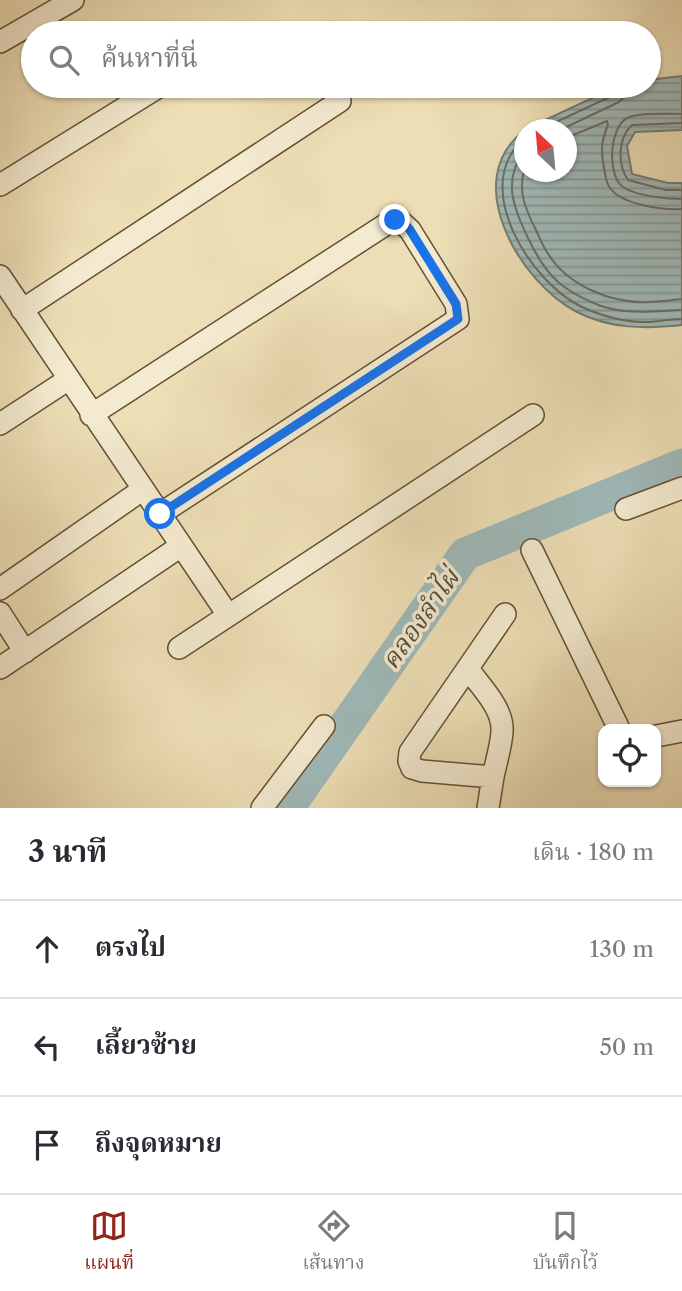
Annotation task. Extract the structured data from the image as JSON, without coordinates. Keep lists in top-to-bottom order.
{
  "water": ["คลองลำไผ่"],
  "north": "top left",
  "page": {
    "search": "ค้นหาที่นี่",
    "heading": ["3 นาที", "เดิน · 180 m"],
    "list": [
      ["ตรงไป", "130 m"],
      ["เลี้ยวซ้าย", "50 m"],
      "ถึงจุดหมาย"
    ],
    "nav": ["แผนที่", "เส้นทาง", "บันทึกไว้"]
  }
}
